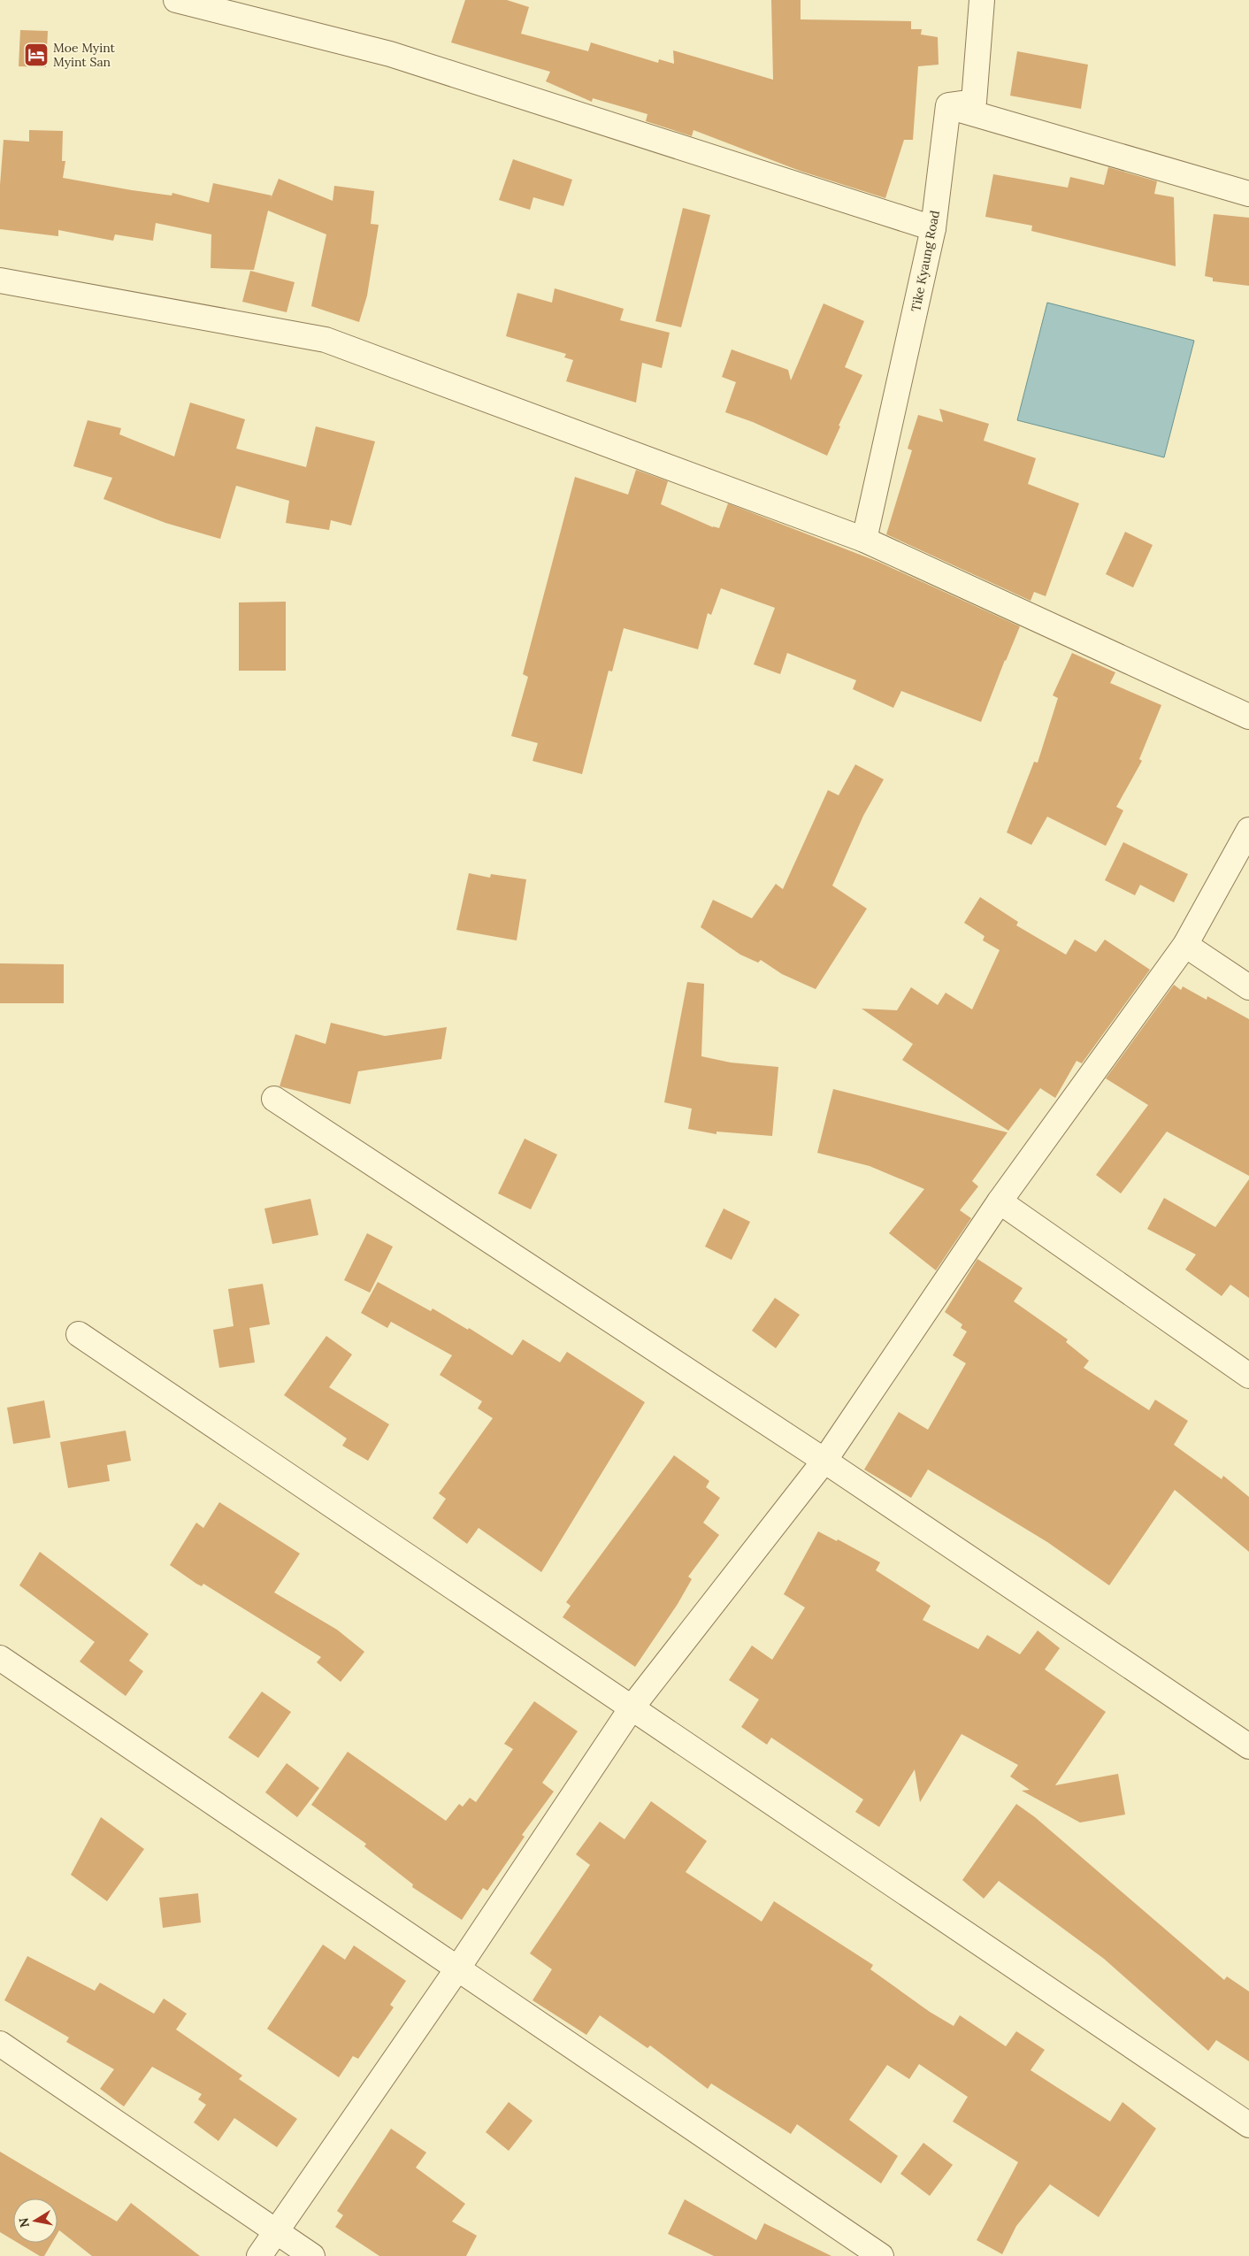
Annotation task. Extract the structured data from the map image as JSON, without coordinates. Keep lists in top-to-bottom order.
{
  "streets": {
    "street": ["Tike Kyaung Road"]
  },
  "places": {
    "hotel": ["Moe Myint Myint San"]
  },
  "north": "left"
}
